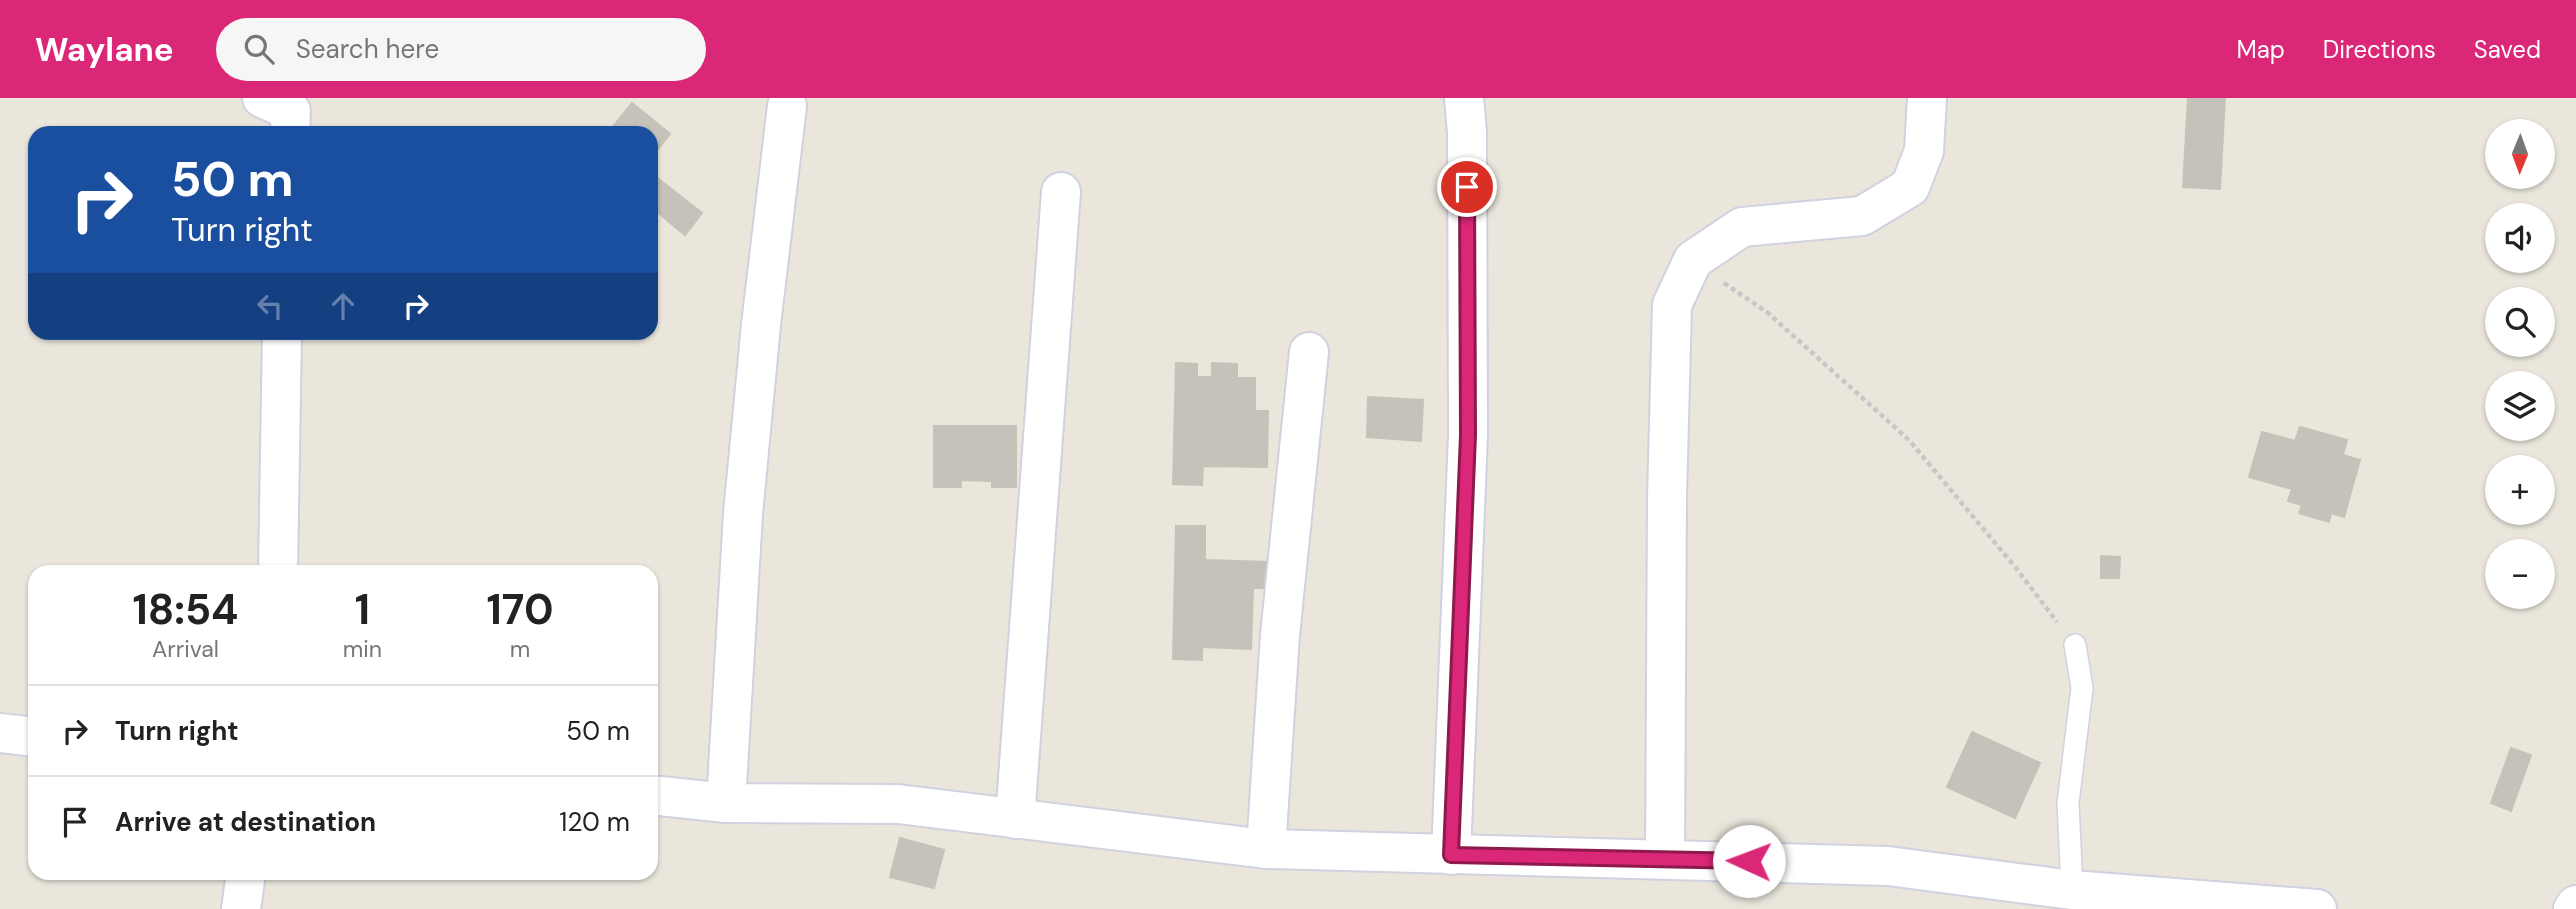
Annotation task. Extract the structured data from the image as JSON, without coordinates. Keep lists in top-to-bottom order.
{
  "north": "bottom",
  "page": {
    "header": "Waylane",
    "search": "Search here",
    "nav": ["Map", "Directions", "Saved"],
    "map_buttons": ["+", "−"],
    "turn": ["50 m", "Turn right"],
    "eta": [
      "18:54",
      "Arrival",
      "1",
      "min",
      "170",
      "m"
    ],
    "list": [
      {
        "name": "Turn right",
        "value": "50 m"
      },
      {
        "name": "Arrive at destination",
        "value": "120 m"
      }
    ]
  }
}
